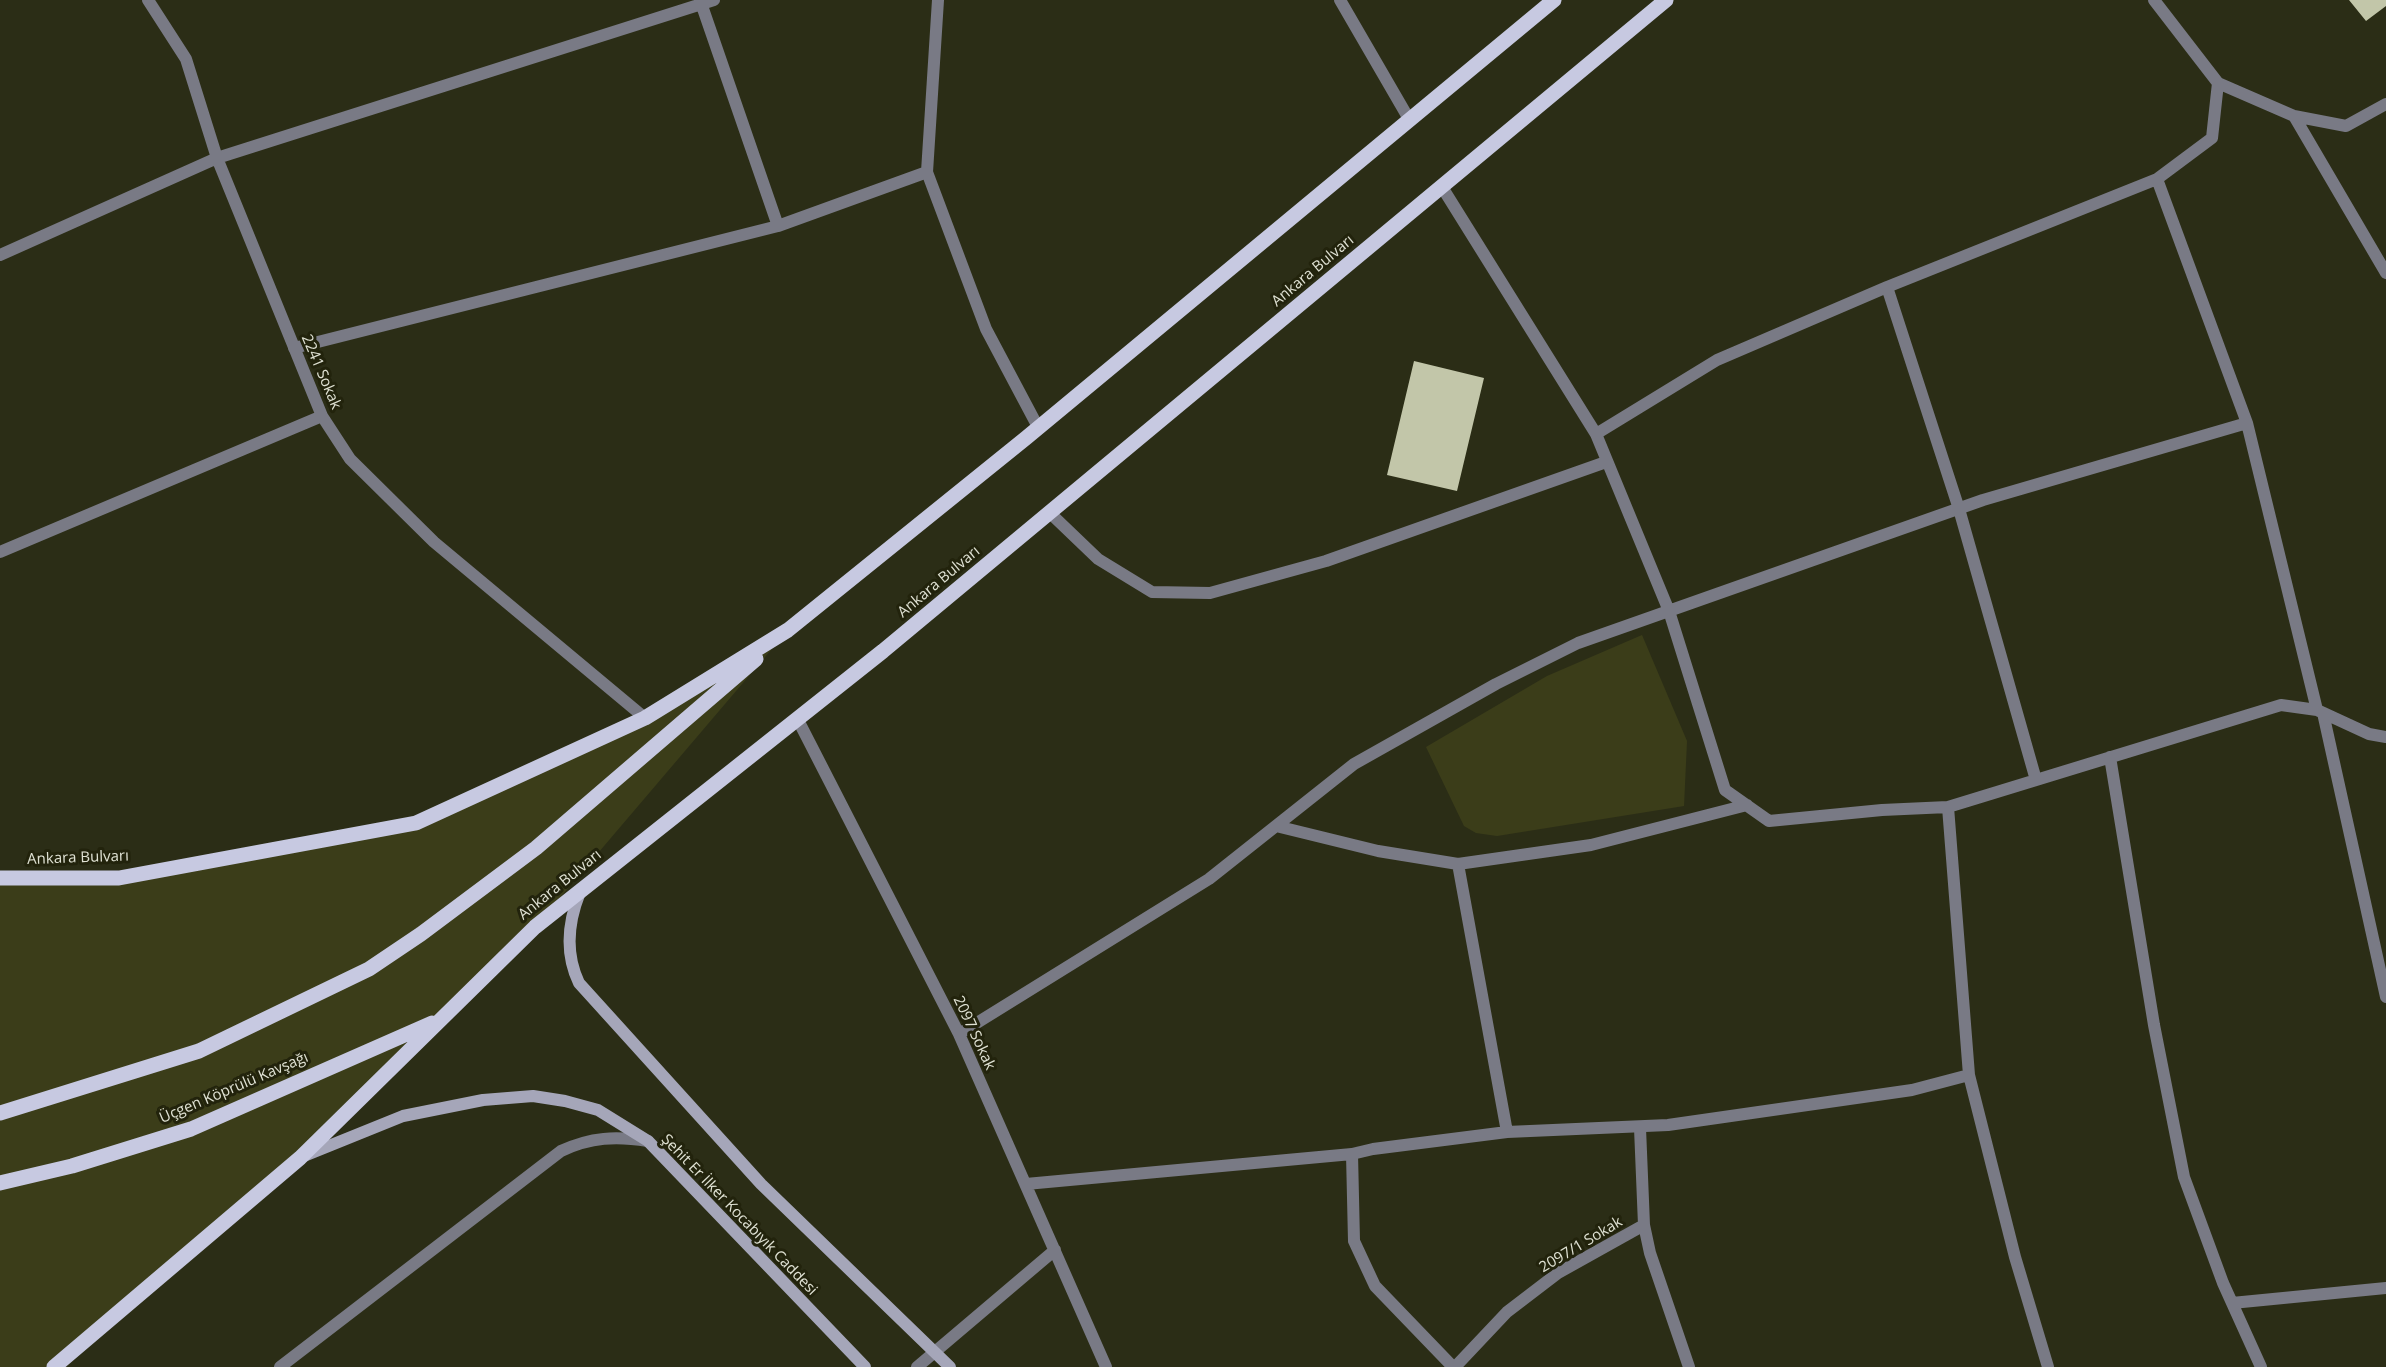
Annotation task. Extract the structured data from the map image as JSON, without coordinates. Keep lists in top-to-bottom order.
{
  "streets": {
    "main road": ["Ankara Bulvarı", "Üçgen Köprülü Kavşağı", "Şehit Er İlker Kocabıyık Caddesi"],
    "street": ["2241 Sokak", "2097 Sokak", "2097/1 Sokak"]
  },
  "crossings": [
    ["Ankara Bulvarı", "2241 Sokak"],
    ["Ankara Bulvarı", "2097 Sokak"],
    ["Ankara Bulvarı", "Üçgen Köprülü Kavşağı"],
    ["Ankara Bulvarı", "Şehit Er İlker Kocabıyık Caddesi"]
  ]
}
